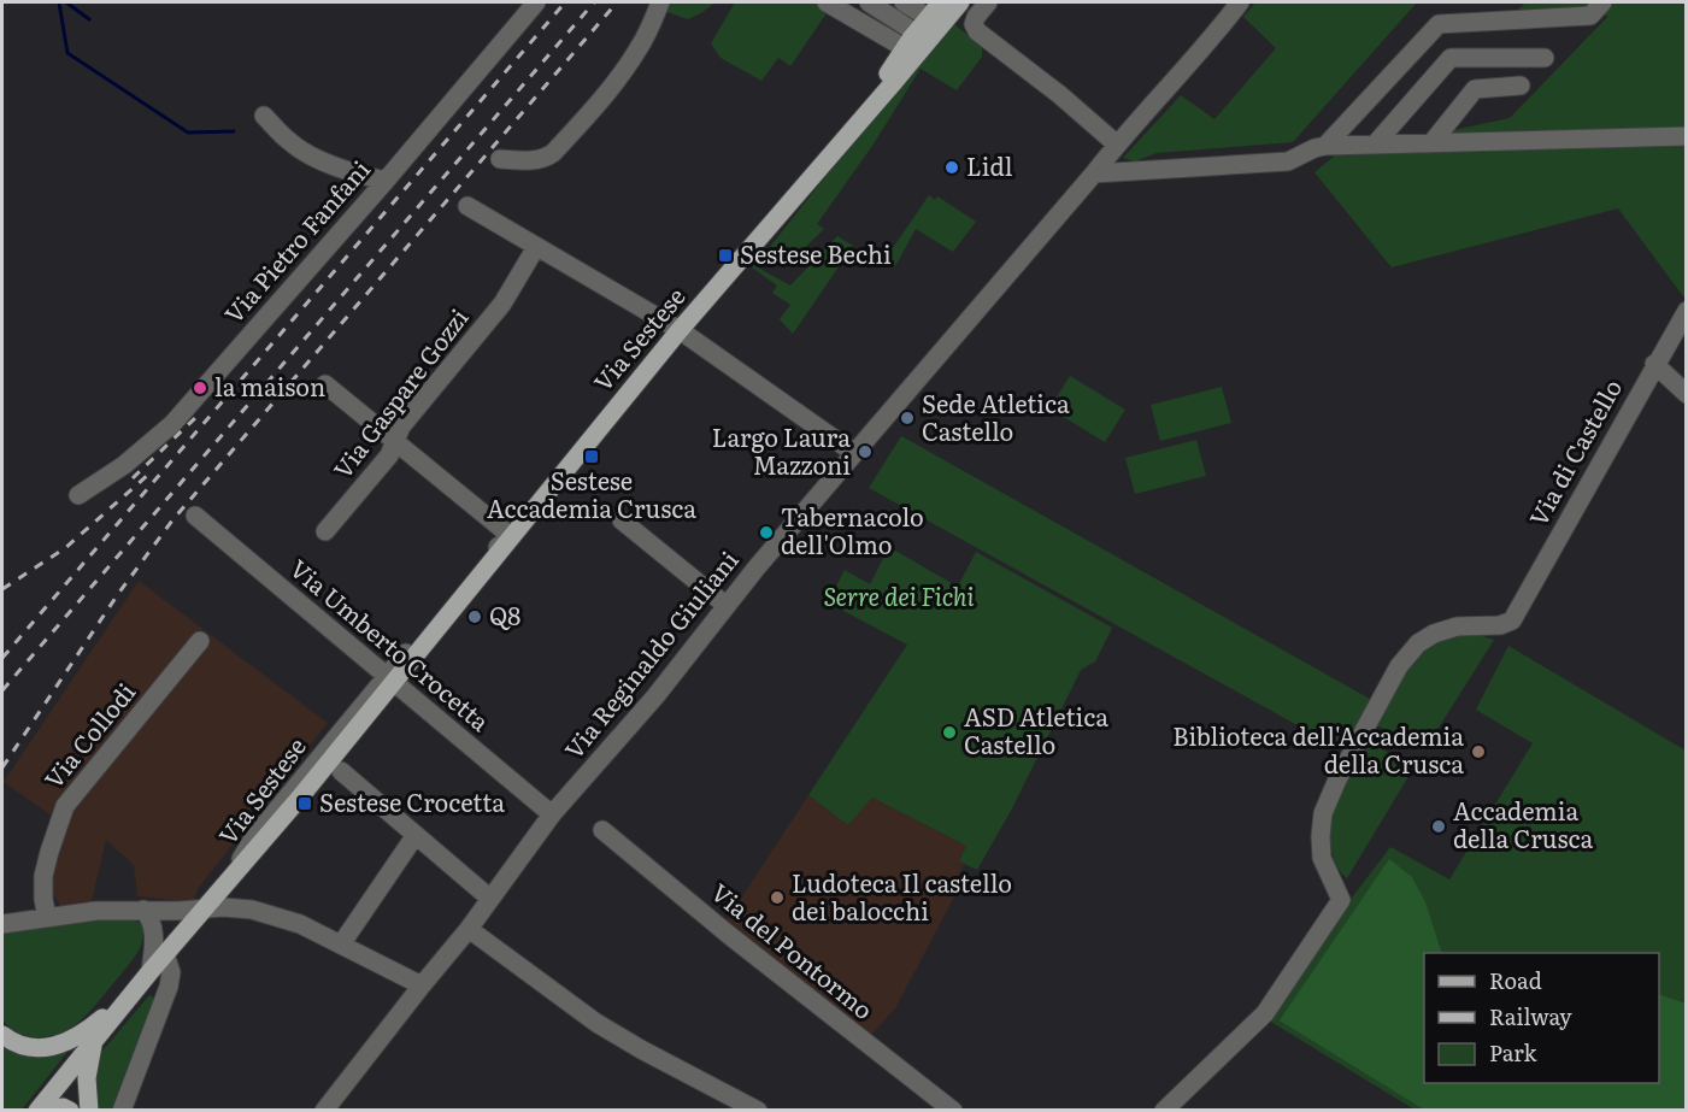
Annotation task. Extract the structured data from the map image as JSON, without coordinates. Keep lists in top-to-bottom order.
{
  "streets": {
    "main road": ["Via Sestese"],
    "street": [
      "Via Pietro Fanfani",
      "Via Gaspare Gozzi",
      "Via di Castello",
      "Via Umberto Crocetta",
      "Via Reginaldo Giuliani",
      "Via Collodi",
      "Via del Pontormo"
    ]
  },
  "crossings": [
    ["Via Sestese", "Via Umberto Crocetta"],
    ["Via Umberto Crocetta", "Via Reginaldo Giuliani"]
  ],
  "parks": ["Serre dei Fichi"],
  "places": {
    "other": [
      "Lidl",
      "la maison",
      "Sede Atletica Castello",
      "Largo Laura Mazzoni",
      "Tabernacolo dell'Olmo",
      "Q8",
      "ASD Atletica Castello",
      "Biblioteca dell'Accademia della Crusca",
      "Accademia della Crusca",
      "Ludoteca Il castello dei balocchi"
    ],
    "transit": ["Sestese Bechi", "Sestese Accademia Crusca", "Sestese Crocetta"]
  },
  "legend": ["Road", "Railway", "Park"]
}
